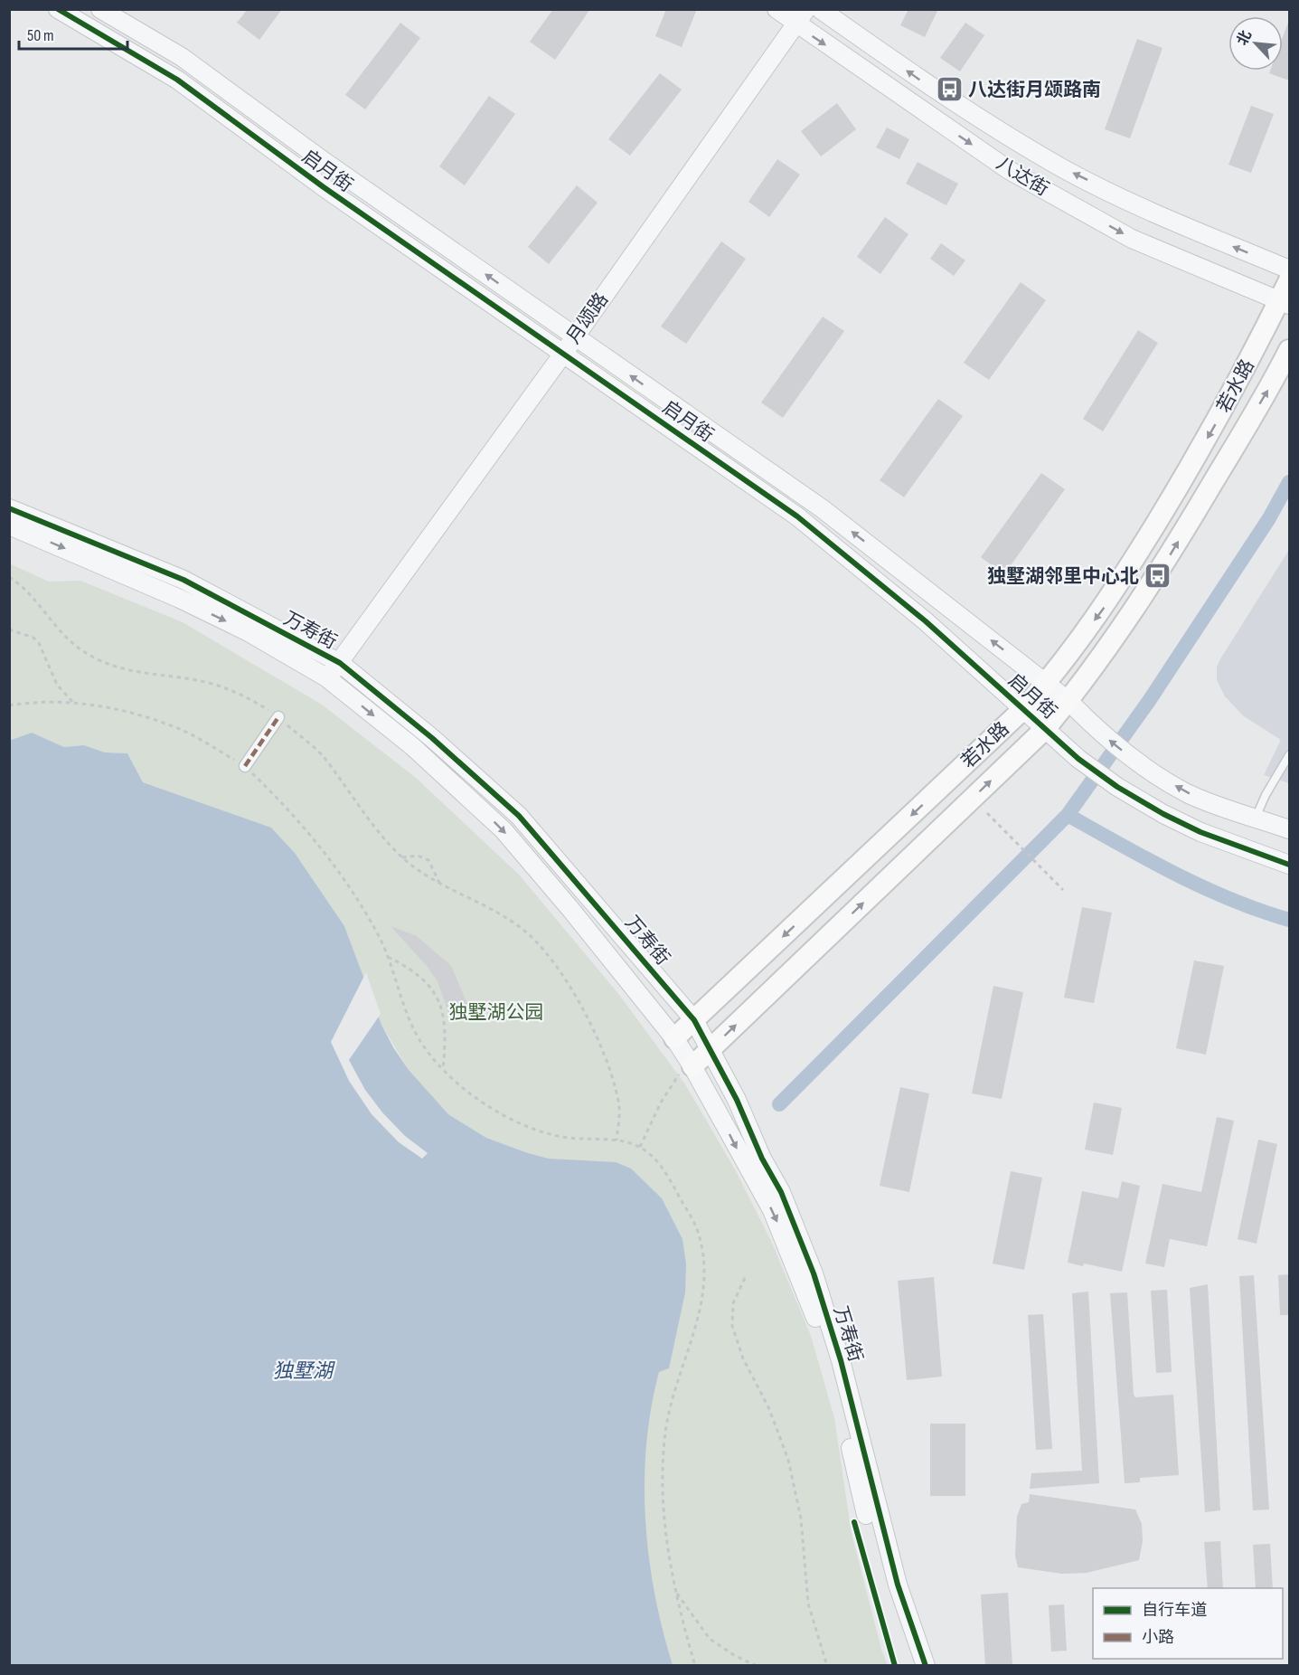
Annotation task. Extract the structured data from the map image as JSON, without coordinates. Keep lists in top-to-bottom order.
{
  "streets": {
    "main road": ["若水路"],
    "street": [
      "启月街",
      "八达街",
      "月颂路",
      "万寿街"
    ]
  },
  "crossings": [
    ["启月街", "月颂路"],
    ["启月街", "若水路"],
    ["八达街", "月颂路"],
    ["八达街", "若水路"],
    ["月颂路", "万寿街"],
    ["若水路", "万寿街"]
  ],
  "water": ["独墅湖"],
  "parks": ["独墅湖公园"],
  "places": {
    "bus stop": ["八达街月颂路南", "独墅湖邻里中心北"]
  },
  "legend": ["自行车道", "小路"],
  "scale_bar": "50 m",
  "north": "top left"
}
